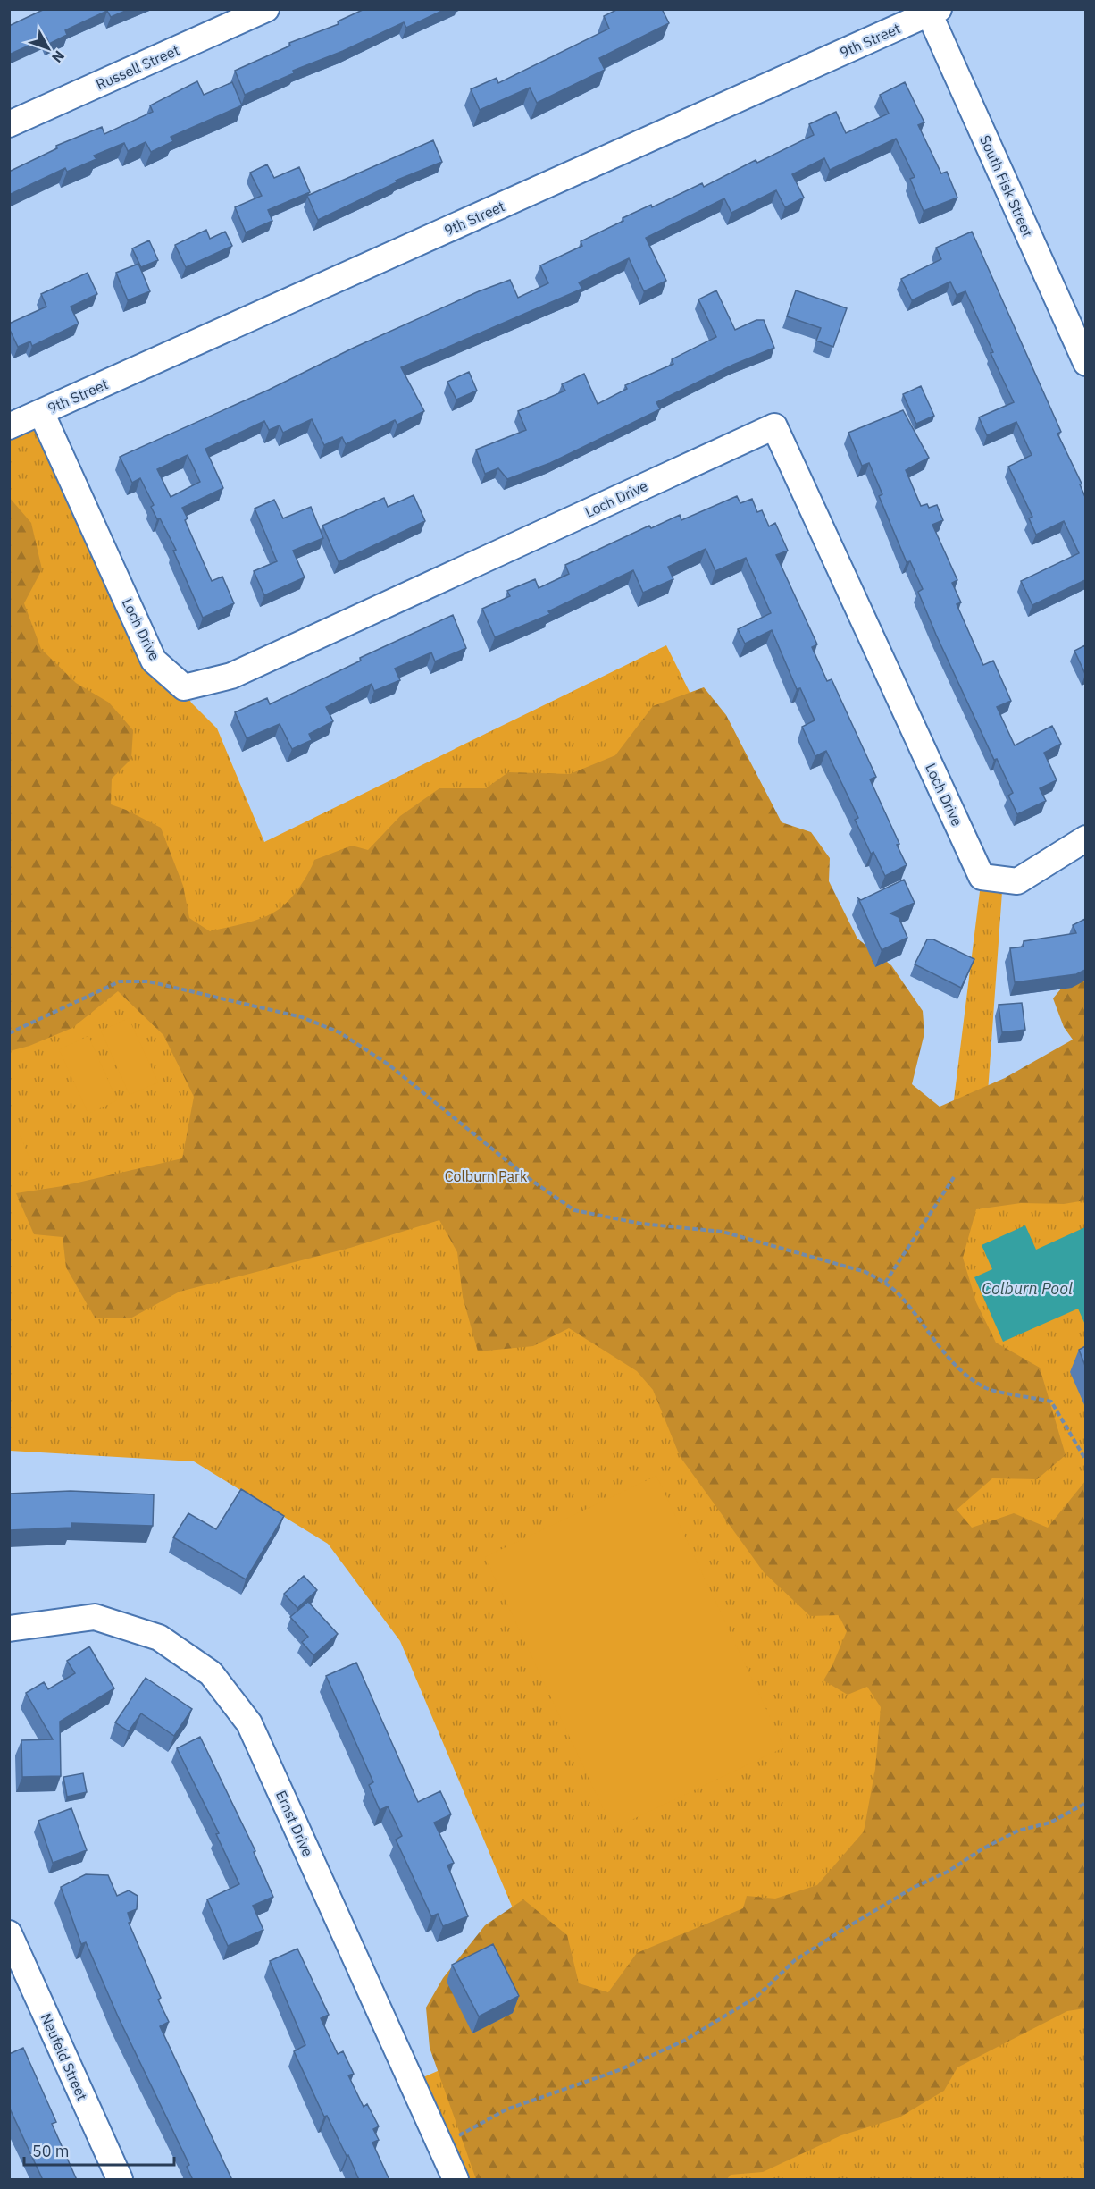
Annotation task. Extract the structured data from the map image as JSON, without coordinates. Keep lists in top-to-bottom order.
{
  "streets": {
    "street": [
      "9th Street",
      "Russell Street",
      "South Fisk Street",
      "Loch Drive",
      "Ernst Drive",
      "Neufeld Street"
    ]
  },
  "crossings": [
    ["9th Street", "South Fisk Street"],
    ["9th Street", "Loch Drive"]
  ],
  "water": ["Colburn Pool"],
  "parks": ["Colburn Park"],
  "scale_bar": "50 m",
  "north": "bottom right"
}
